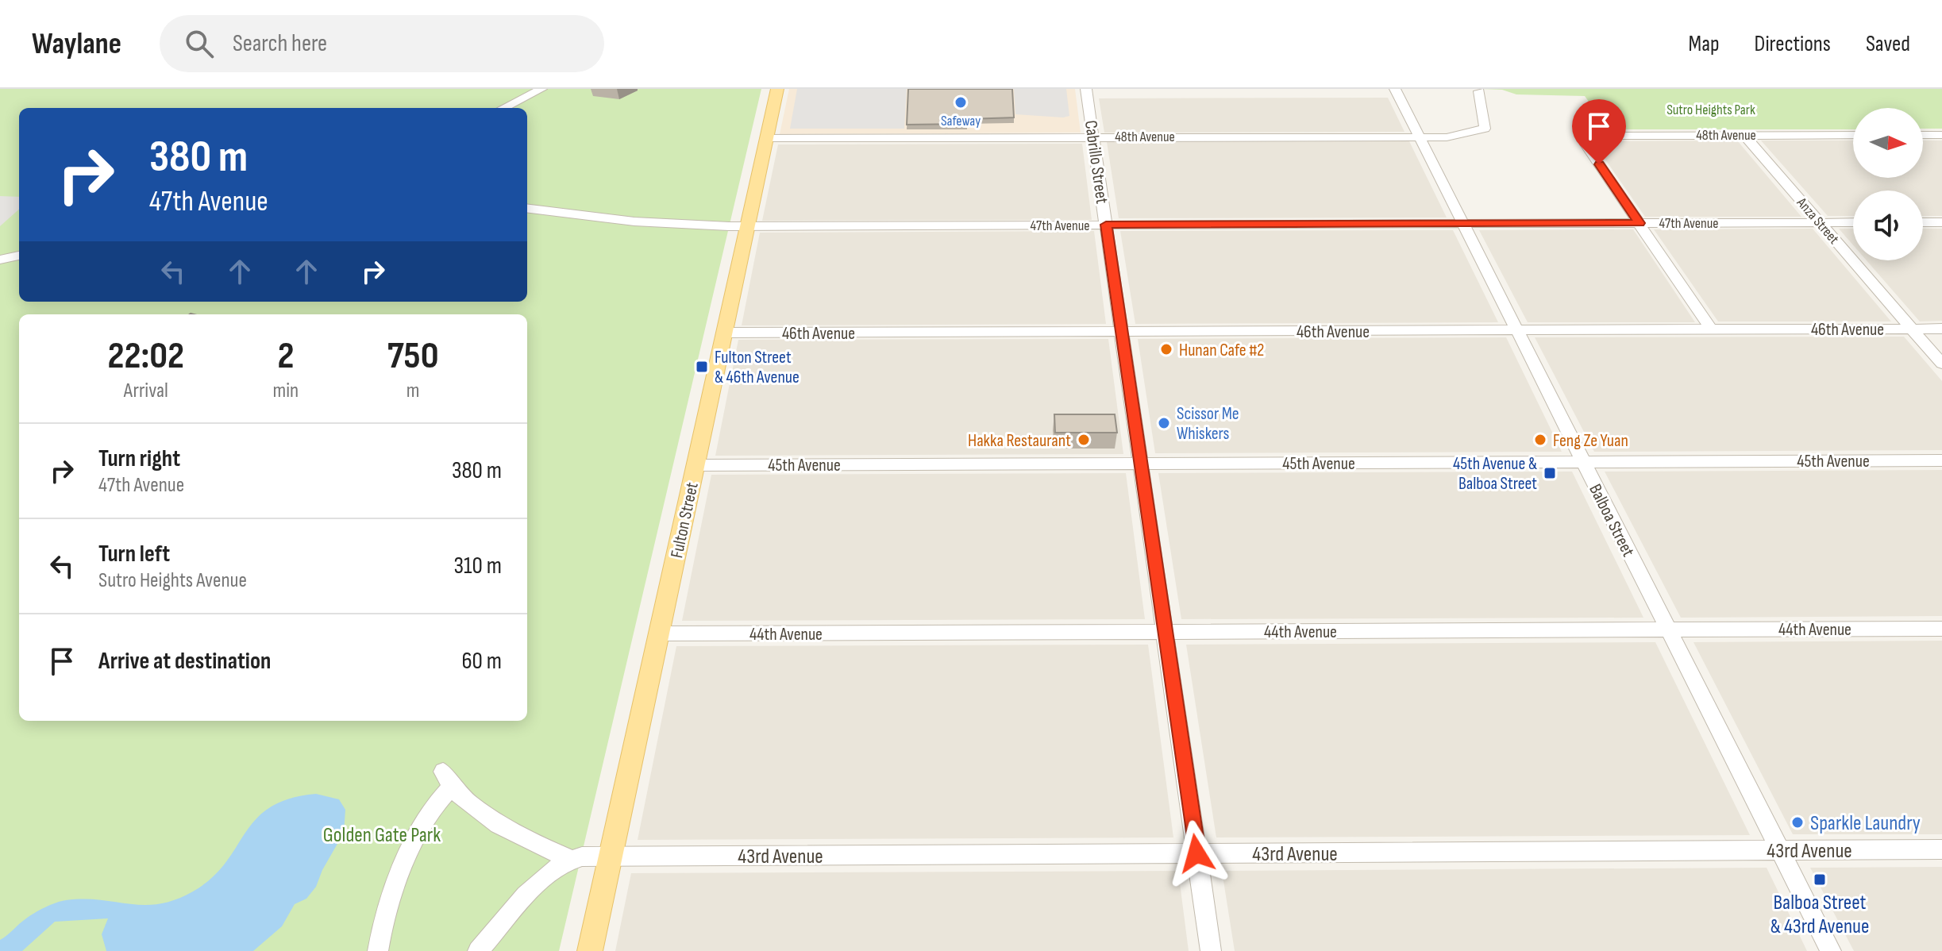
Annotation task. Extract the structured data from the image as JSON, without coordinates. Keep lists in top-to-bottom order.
{
  "streets": {
    "main road": ["Fulton Street"],
    "street": [
      "48th Avenue",
      "Cabrillo Street",
      "Anza Street",
      "47th Avenue",
      "46th Avenue",
      "45th Avenue",
      "Balboa Street",
      "44th Avenue",
      "43rd Avenue"
    ]
  },
  "crossings": [
    ["48th Avenue", "Cabrillo Street"],
    ["48th Avenue", "Anza Street"],
    ["48th Avenue", "47th Avenue"],
    ["48th Avenue", "Fulton Street"],
    ["48th Avenue", "Balboa Street"],
    ["Cabrillo Street", "47th Avenue"],
    ["Cabrillo Street", "46th Avenue"],
    ["Cabrillo Street", "45th Avenue"],
    ["Cabrillo Street", "44th Avenue"],
    ["Cabrillo Street", "43rd Avenue"],
    ["Anza Street", "47th Avenue"],
    ["Anza Street", "46th Avenue"],
    ["47th Avenue", "Fulton Street"],
    ["47th Avenue", "Balboa Street"],
    ["46th Avenue", "Fulton Street"],
    ["46th Avenue", "Balboa Street"],
    ["45th Avenue", "Fulton Street"],
    ["45th Avenue", "Balboa Street"],
    ["Fulton Street", "44th Avenue"],
    ["Fulton Street", "43rd Avenue"],
    ["Balboa Street", "44th Avenue"],
    ["Balboa Street", "43rd Avenue"]
  ],
  "parks": ["Sutro Heights Park", "Golden Gate Park"],
  "places": {
    "other": [
      "Safeway",
      "Hunan Cafe #2",
      "Scissor Me Whiskers",
      "Hakka Restaurant",
      "Feng Ze Yuan",
      "Sparkle Laundry"
    ],
    "transit": ["Fulton Street & 46th Avenue", "45th Avenue & Balboa Street", "Balboa Street & 43rd Avenue"]
  },
  "north": "right",
  "page": {
    "header": "Waylane",
    "search": "Search here",
    "nav": ["Map", "Directions", "Saved"],
    "turn": ["380 m", "47th Avenue"],
    "eta": [
      "22:02",
      "Arrival",
      "2",
      "min",
      "750",
      "m"
    ],
    "list": [
      {
        "name": "Turn right",
        "note": "47th Avenue",
        "value": "380 m"
      },
      {
        "name": "Turn left",
        "note": "Sutro Heights Avenue",
        "value": "310 m"
      },
      {
        "name": "Arrive at destination",
        "value": "60 m"
      }
    ]
  }
}
